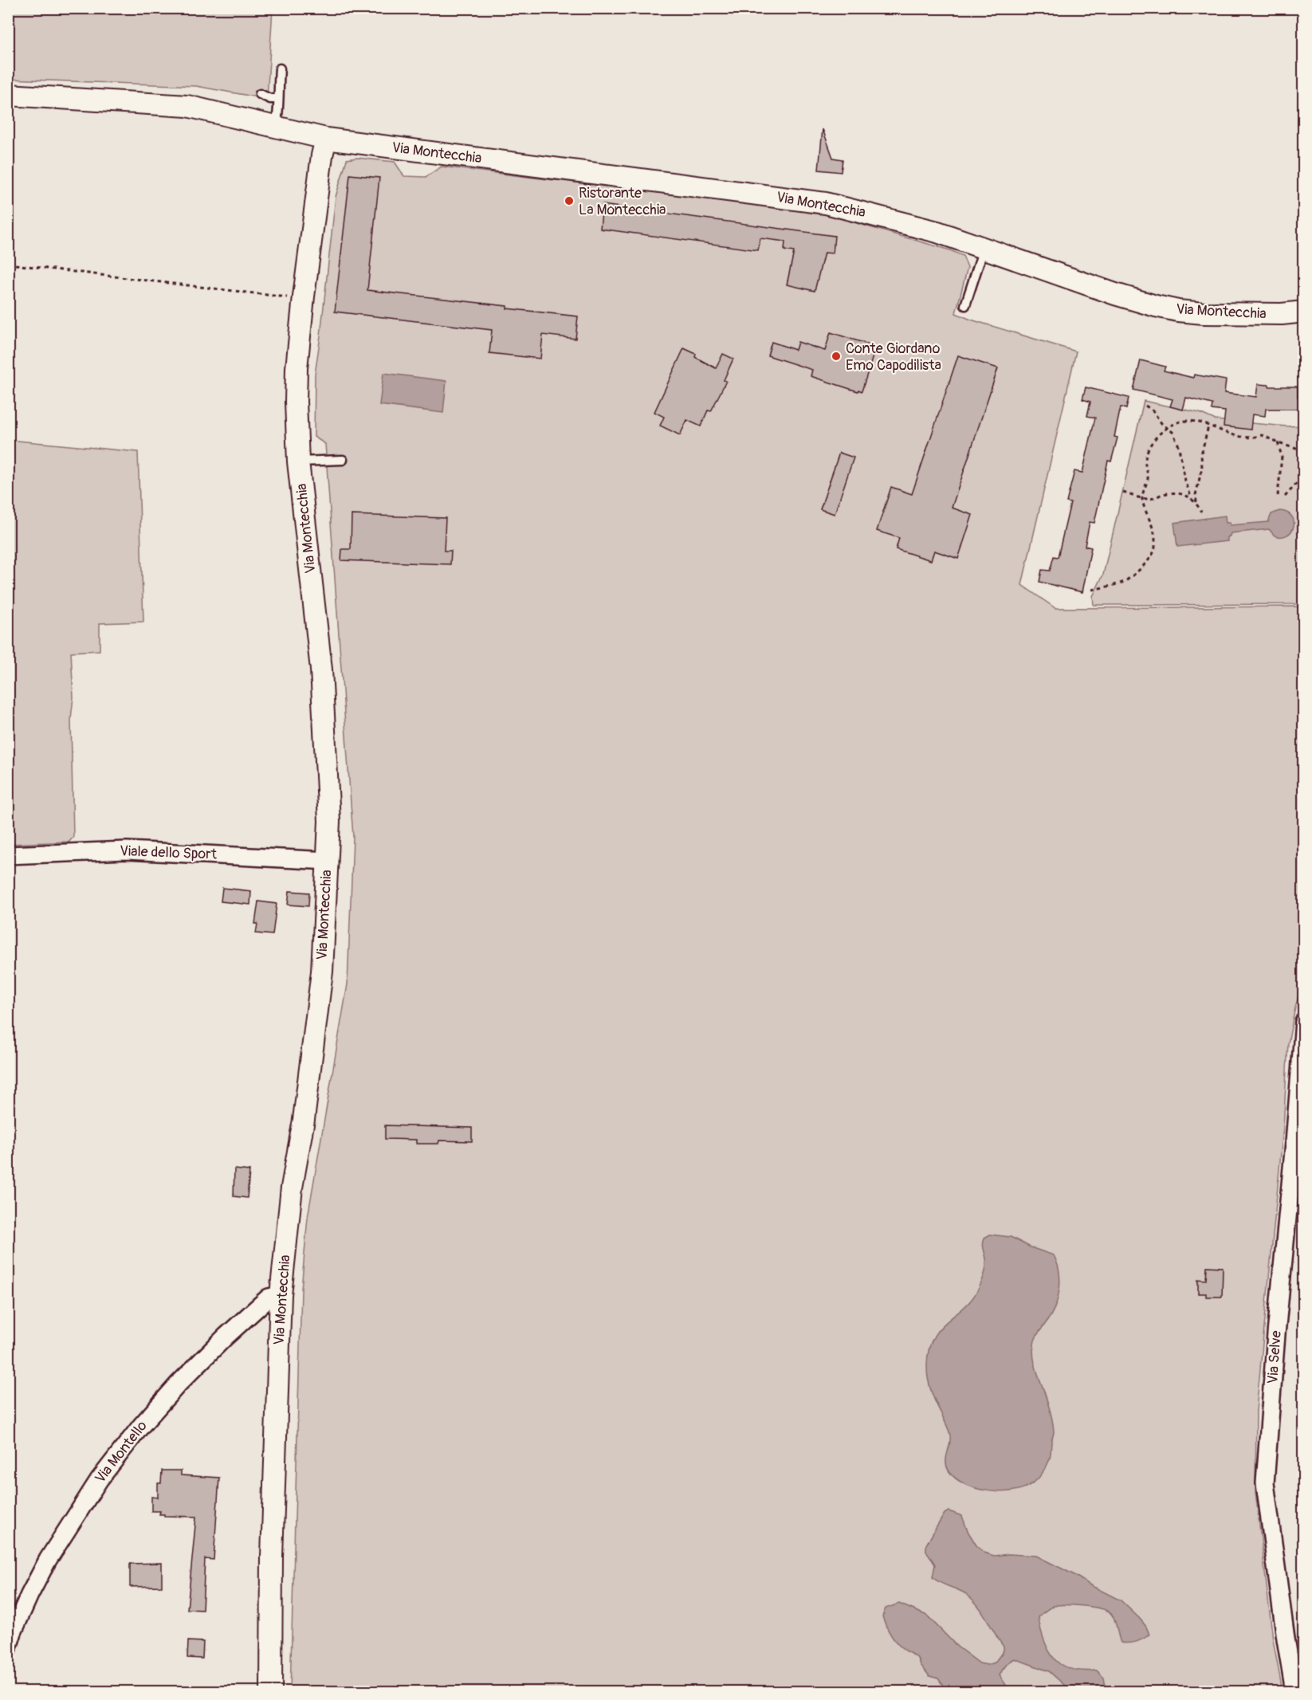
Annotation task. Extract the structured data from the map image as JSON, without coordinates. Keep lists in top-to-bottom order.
{
  "streets": {
    "street": [
      "Via Montecchia",
      "Viale dello Sport",
      "Via Selve",
      "Via Montello"
    ]
  },
  "crossings": [
    ["Via Montecchia", "Viale dello Sport"],
    ["Via Montecchia", "Via Montello"]
  ],
  "places": ["Ristorante La Montecchia", "Conte Giordano Emo Capodilista"]
}
